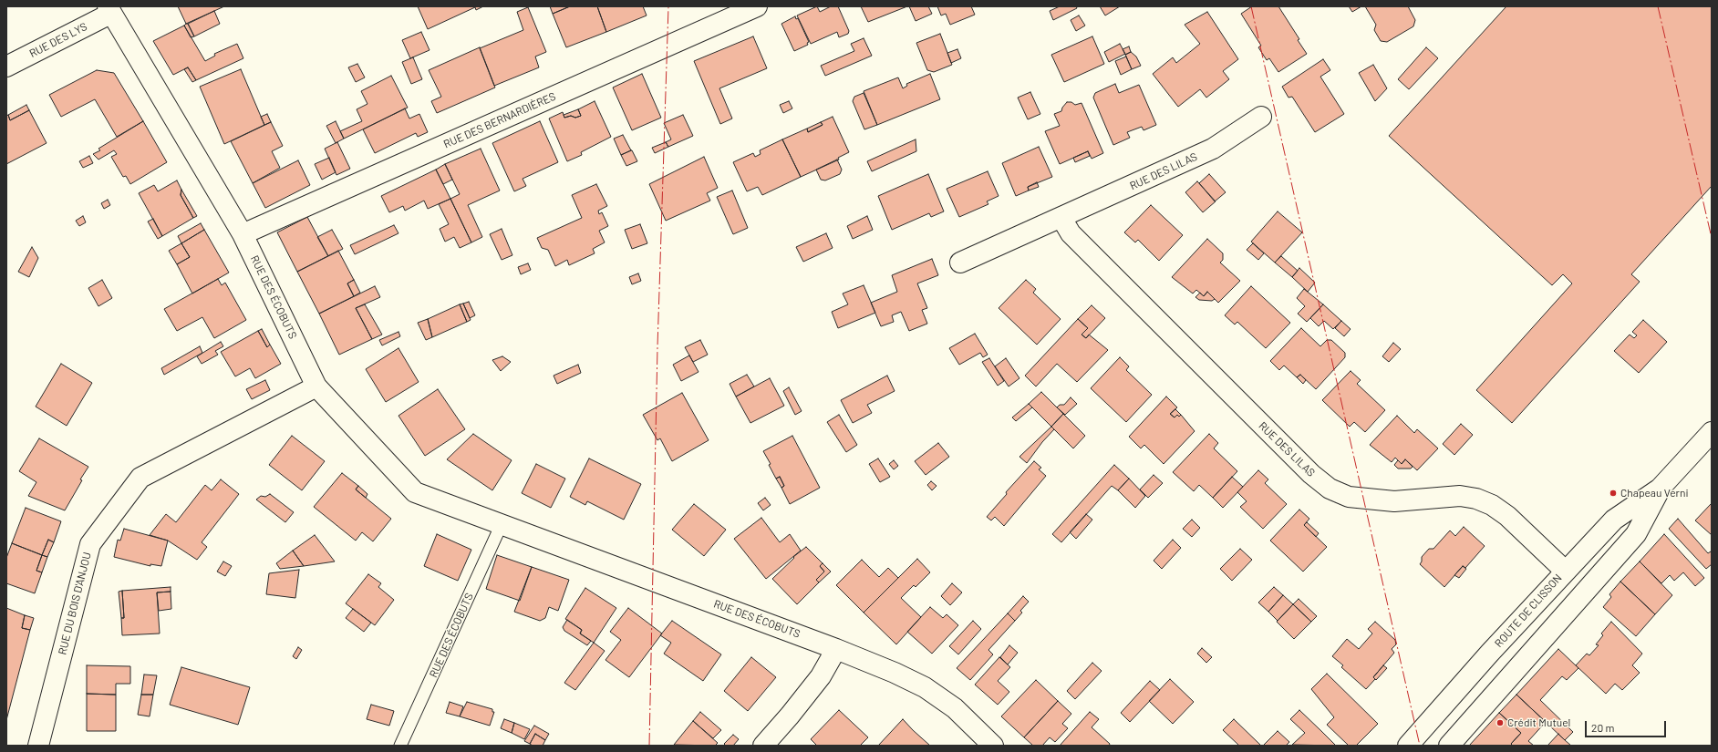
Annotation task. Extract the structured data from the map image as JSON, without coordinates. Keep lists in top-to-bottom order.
{
  "streets": {
    "street": [
      "RUE DES LYS",
      "RUE DES BERNARDIÈRES",
      "RUE DES LILAS",
      "RUE DES ÉCOBUTS",
      "RUE DU BOIS D'ANJOU",
      "ROUTE DE CLISSON"
    ]
  },
  "crossings": [
    ["RUE DES LYS", "RUE DES ÉCOBUTS"],
    ["RUE DES BERNARDIÈRES", "RUE DES ÉCOBUTS"],
    ["RUE DES LILAS", "ROUTE DE CLISSON"],
    ["RUE DES ÉCOBUTS", "RUE DU BOIS D'ANJOU"]
  ],
  "places": ["Chapeau Verni", "Crédit Mutuel"],
  "scale_bar": "20 m"
}
